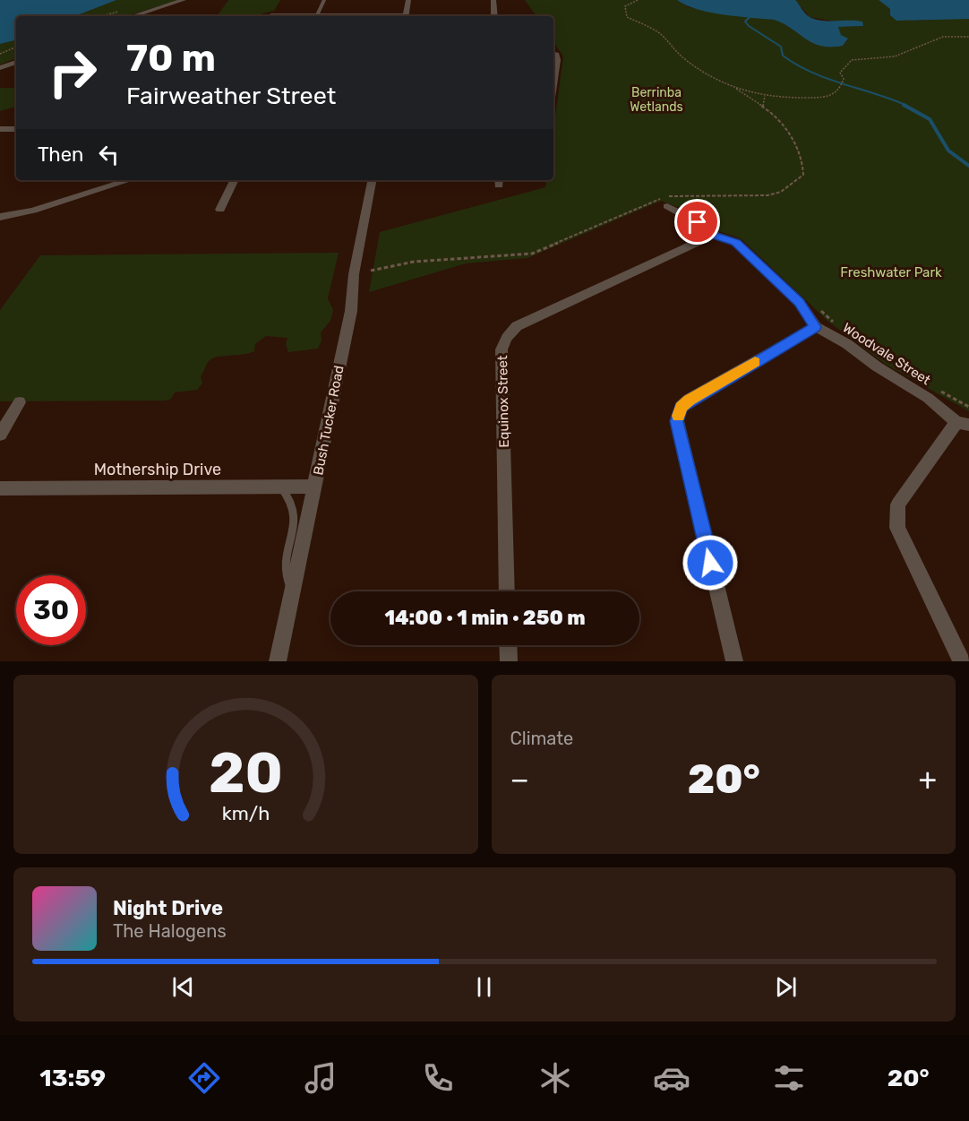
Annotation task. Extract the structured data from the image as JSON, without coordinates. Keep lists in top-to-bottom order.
{
  "streets": {
    "street": [
      "Woodvale Street",
      "Equinox Street",
      "Bush Tucker Road",
      "Mothership Drive"
    ]
  },
  "crossings": [
    ["Woodvale Street", "Equinox Street"],
    ["Bush Tucker Road", "Mothership Drive"]
  ],
  "parks": ["Berrinba Wetlands", "Freshwater Park"],
  "page": {
    "turn": ["70 m", "Fairweather Street"],
    "then": "Then",
    "limit": "30",
    "trip": "14:00 · 1 min · 250 m",
    "tile": "Climate",
    "heat": ["−", "20°", "+"],
    "song": ["Night Drive", "The Halogens"],
    "tabs": ["13:59", "20°"],
    "gauge": ["20", "km/h"]
  }
}
